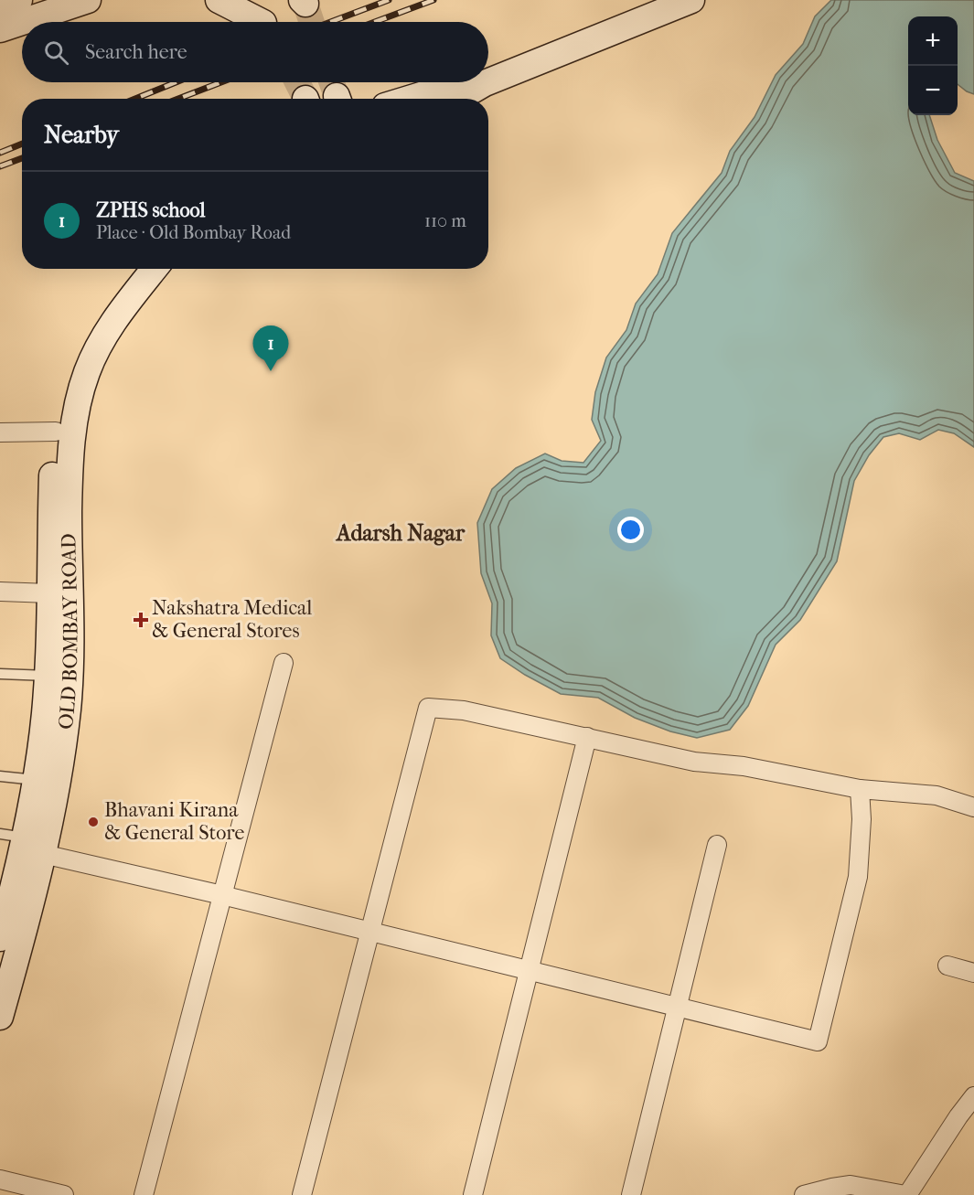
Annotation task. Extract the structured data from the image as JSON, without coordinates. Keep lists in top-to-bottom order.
{
  "streets": {
    "main road": ["OLD BOMBAY ROAD"]
  },
  "districts": ["Adarsh Nagar"],
  "places": {
    "health": ["Nakshatra Medical & General Stores"],
    "other": ["Bhavani Kirana & General Store"]
  },
  "page": {
    "map_buttons": ["+", "−"],
    "search": "Search here",
    "heading": "Nearby",
    "list": [
      {
        "mark": "1",
        "name": "ZPHS school",
        "note": "Place · Old Bombay Road",
        "value": "110 m"
      }
    ],
    "pins": "1"
  }
}
